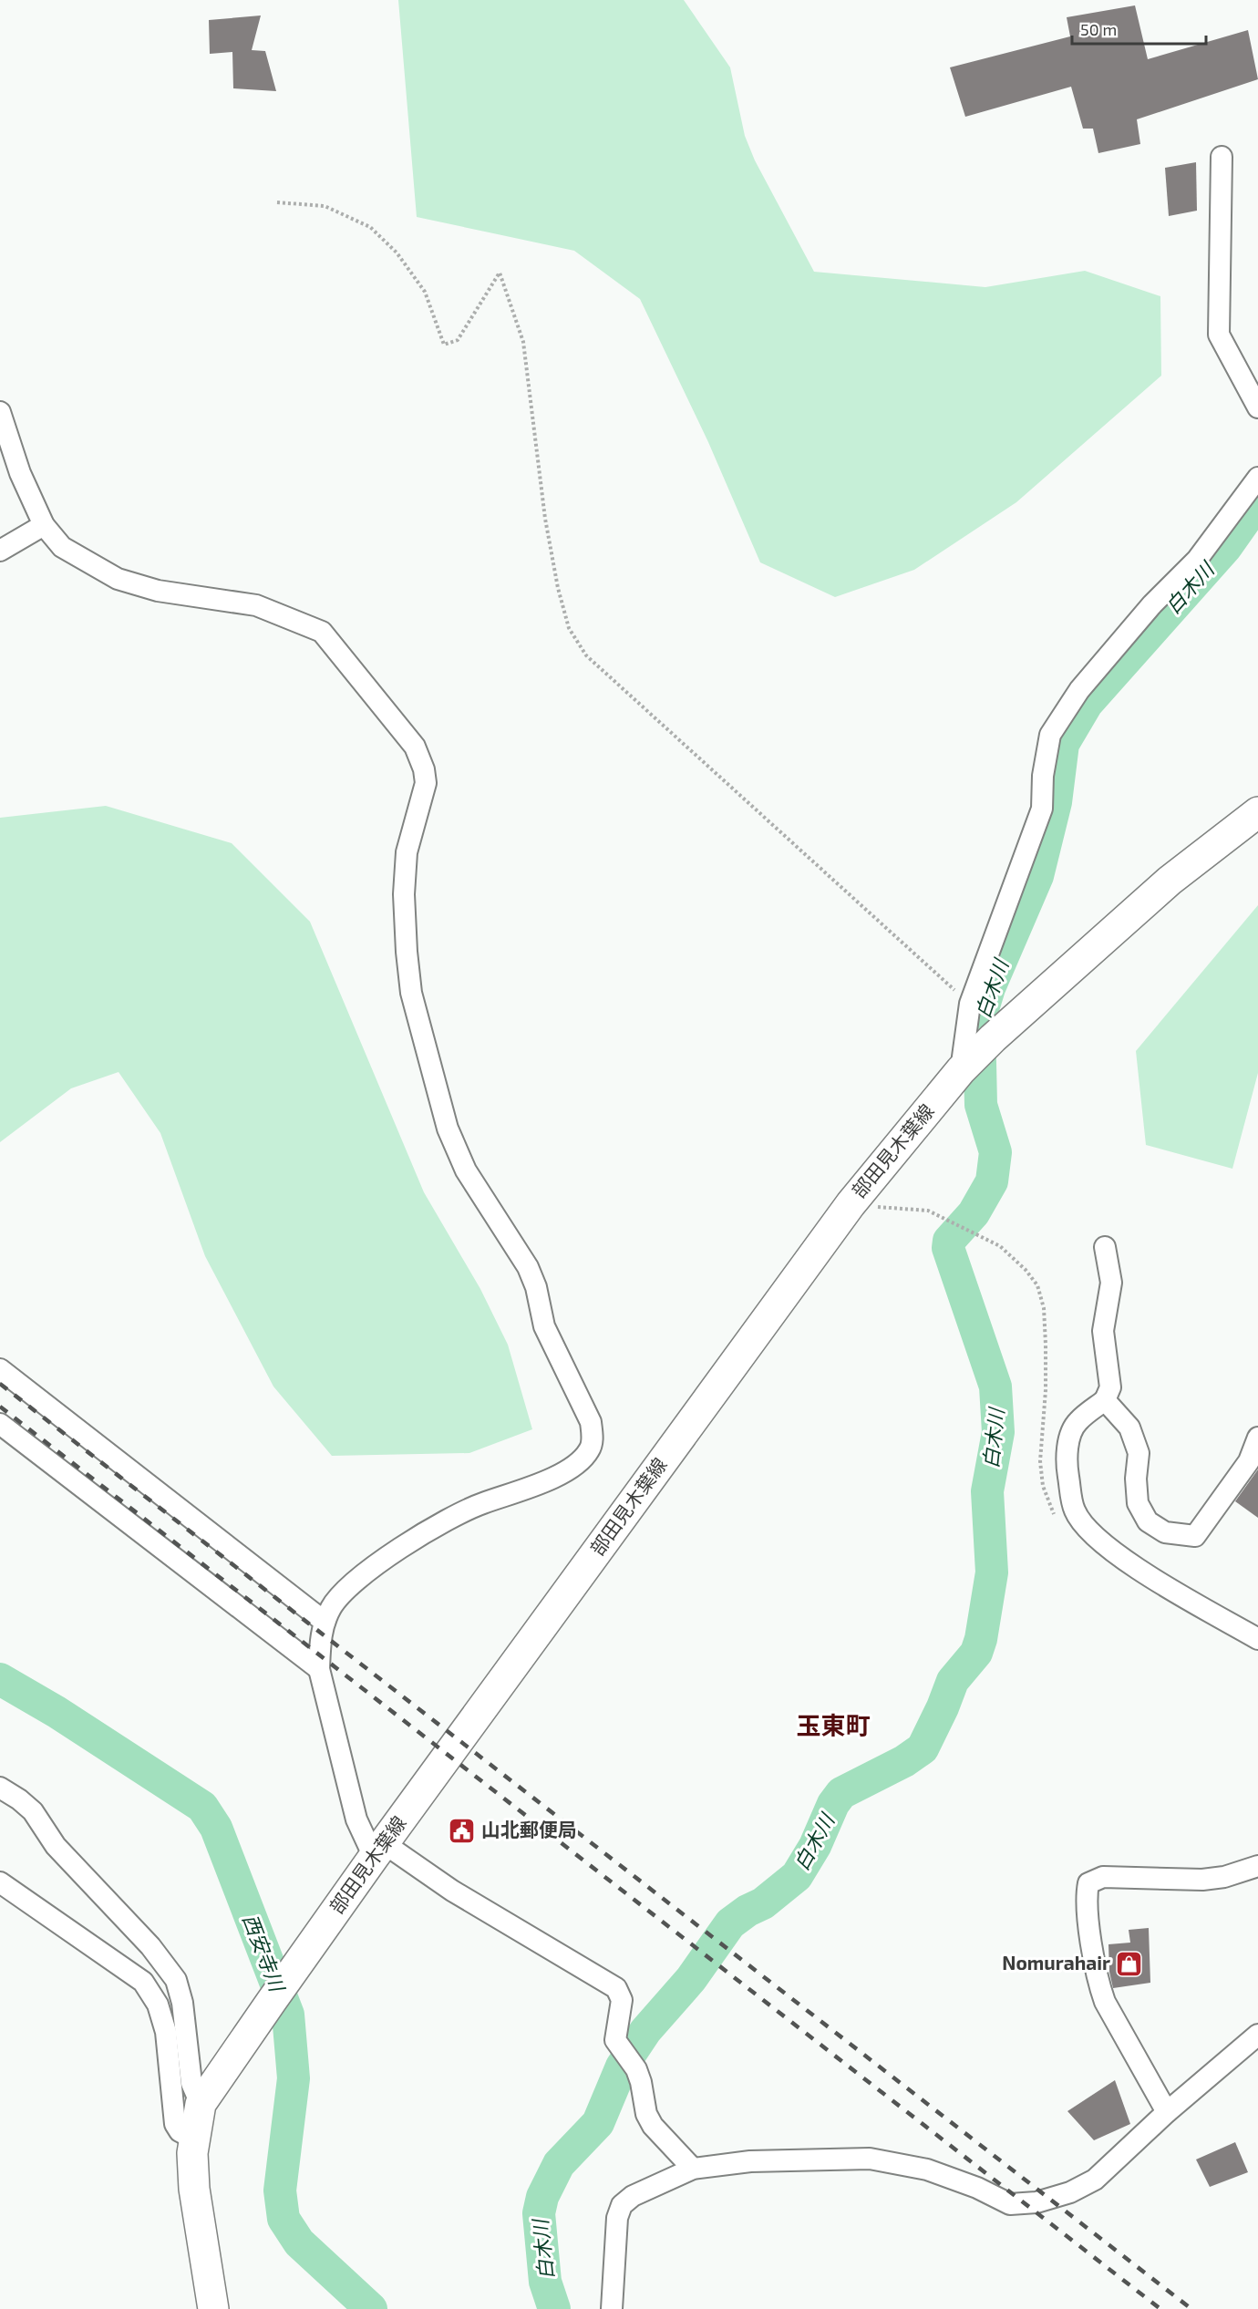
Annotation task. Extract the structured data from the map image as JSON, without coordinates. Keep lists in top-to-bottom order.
{
  "streets": {
    "main road": ["部田見木葉線"]
  },
  "districts": ["玉東町"],
  "water": ["白木川", "西安寺川"],
  "places": {
    "public building": ["山北郵便局"],
    "shop": ["Nomurahair"]
  },
  "scale_bar": "50 m"
}
